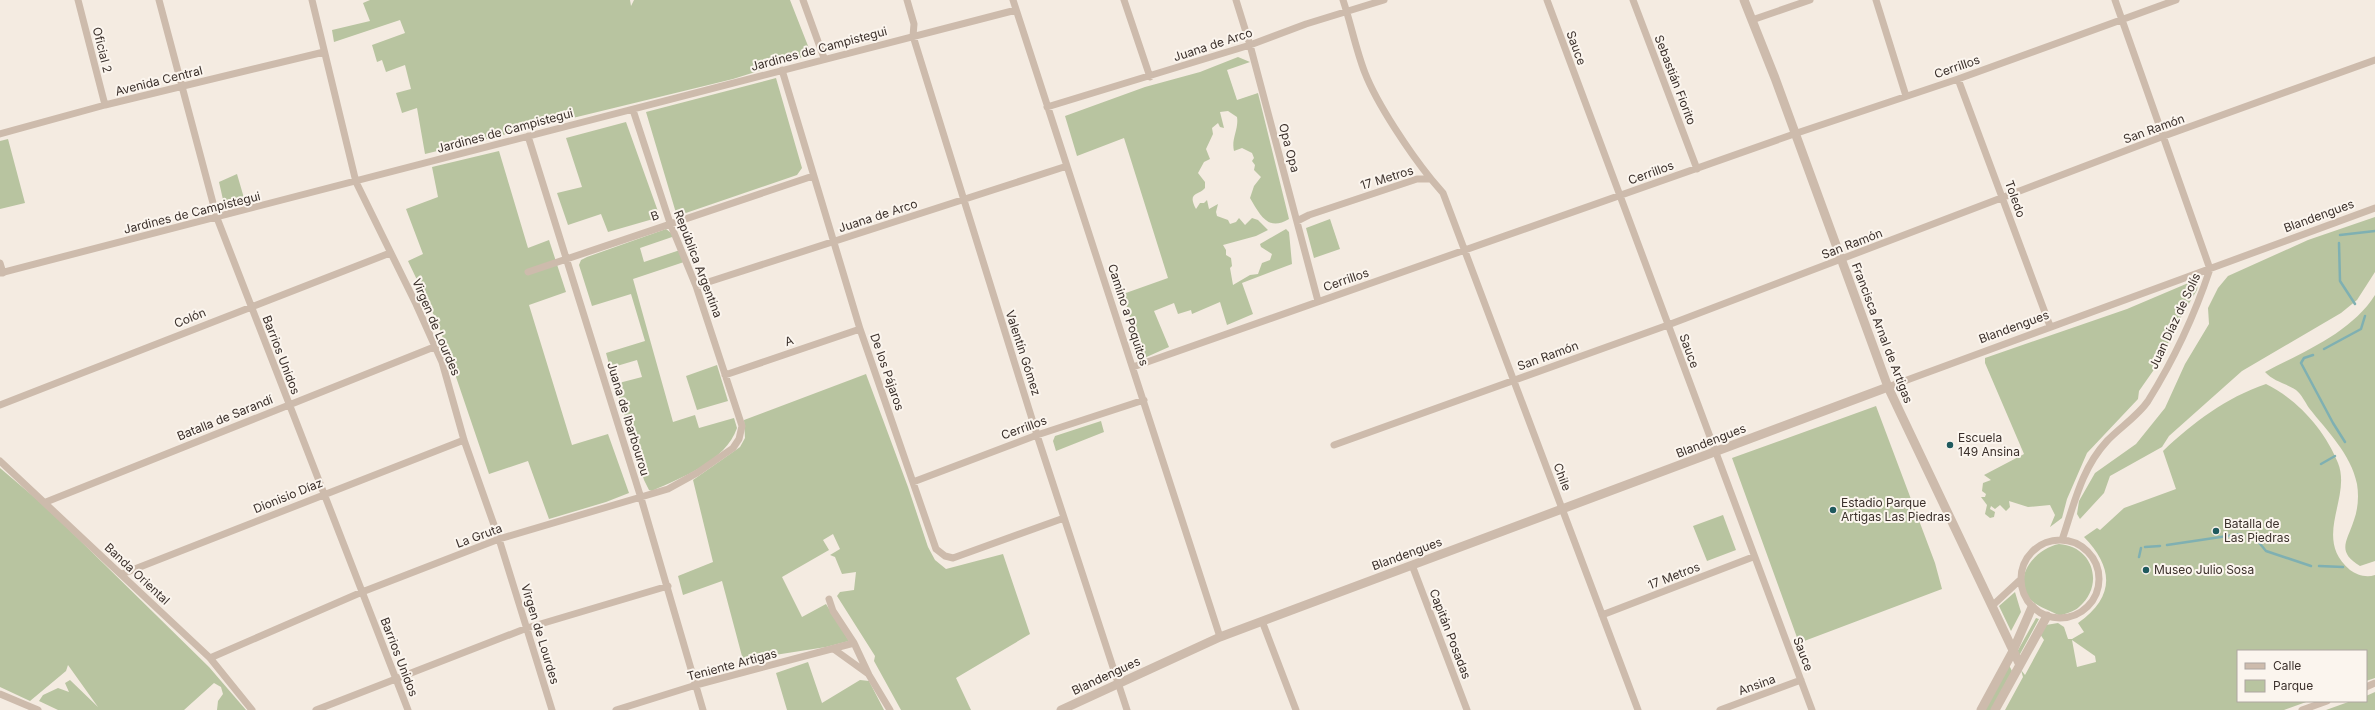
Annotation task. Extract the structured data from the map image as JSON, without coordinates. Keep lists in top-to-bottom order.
{
  "streets": {
    "street": [
      "Juana de Arco",
      "Sauce",
      "Jardines de Campistegui",
      "Oficial 2",
      "Cerrillos",
      "Sebastián Fiorito",
      "Avenida Central",
      "San Ramón",
      "Opa Opa",
      "17 Metros",
      "Toledo",
      "B",
      "Blandengues",
      "República Argentina",
      "Camino a Poquitos",
      "Colón",
      "Juan Díaz de Solís",
      "Virgen de Lourdes",
      "Francisca Arnal de Artigas",
      "A",
      "Valentín Gómez",
      "Barrios Unidos",
      "De los Pájaros",
      "Batalla de Sarandí",
      "Juana de Ibarbourou",
      "Chile",
      "Dionisio Díaz",
      "La Gruta",
      "Banda Oriental",
      "Capitán Posadas",
      "Teniente Artigas",
      "Ansina"
    ]
  },
  "crossings": [
    ["Juana de Arco", "Opa Opa"],
    ["Juana de Arco", "República Argentina"],
    ["Juana de Arco", "Camino a Poquitos"],
    ["Juana de Arco", "Valentín Gómez"],
    ["Juana de Arco", "De los Pájaros"],
    ["Sauce", "Cerrillos"],
    ["Sauce", "San Ramón"],
    ["Sauce", "17 Metros"],
    ["Sauce", "Blandengues"],
    ["Sauce", "Ansina"],
    ["Jardines de Campistegui", "República Argentina"],
    ["Jardines de Campistegui", "Camino a Poquitos"],
    ["Jardines de Campistegui", "Virgen de Lourdes"],
    ["Jardines de Campistegui", "Valentín Gómez"],
    ["Jardines de Campistegui", "Barrios Unidos"],
    ["Jardines de Campistegui", "De los Pájaros"],
    ["Jardines de Campistegui", "Juana de Ibarbourou"],
    ["Oficial 2", "Avenida Central"],
    ["Cerrillos", "Sebastián Fiorito"],
    ["Cerrillos", "Opa Opa"],
    ["Cerrillos", "17 Metros"],
    ["Cerrillos", "Toledo"],
    ["Cerrillos", "Camino a Poquitos"],
    ["Cerrillos", "Juan Díaz de Solís"],
    ["Cerrillos", "Francisca Arnal de Artigas"],
    ["Cerrillos", "Valentín Gómez"],
    ["Cerrillos", "De los Pájaros"],
    ["Cerrillos", "Chile"],
    ["Avenida Central", "Virgen de Lourdes"],
    ["Avenida Central", "Barrios Unidos"],
    ["San Ramón", "Toledo"],
    ["San Ramón", "Juan Díaz de Solís"],
    ["San Ramón", "Francisca Arnal de Artigas"],
    ["San Ramón", "Chile"],
    ["Opa Opa", "17 Metros"],
    ["17 Metros", "Chile"],
    ["Toledo", "Blandengues"],
    ["B", "República Argentina"],
    ["B", "De los Pájaros"],
    ["B", "Juana de Ibarbourou"],
    ["Blandengues", "Camino a Poquitos"],
    ["Blandengues", "Juan Díaz de Solís"],
    ["Blandengues", "Francisca Arnal de Artigas"],
    ["Blandengues", "Valentín Gómez"],
    ["Blandengues", "Chile"],
    ["Blandengues", "Capitán Posadas"],
    ["República Argentina", "A"],
    ["República Argentina", "La Gruta"],
    ["Colón", "Virgen de Lourdes"],
    ["Colón", "Barrios Unidos"],
    ["Virgen de Lourdes", "Batalla de Sarandí"],
    ["Virgen de Lourdes", "Dionisio Díaz"],
    ["Virgen de Lourdes", "La Gruta"],
    ["A", "De los Pájaros"],
    ["Valentín Gómez", "De los Pájaros"],
    ["Barrios Unidos", "Batalla de Sarandí"],
    ["Barrios Unidos", "Dionisio Díaz"],
    ["Barrios Unidos", "La Gruta"],
    ["Batalla de Sarandí", "Banda Oriental"],
    ["Juana de Ibarbourou", "La Gruta"],
    ["Juana de Ibarbourou", "Teniente Artigas"],
    ["Dionisio Díaz", "Banda Oriental"],
    ["La Gruta", "Banda Oriental"]
  ],
  "places": [
    "Escuela 149 Ansina",
    "Estadio Parque Artigas Las Piedras",
    "Batalla de Las Piedras",
    "Museo Julio Sosa"
  ],
  "legend": ["Calle", "Parque"]
}
